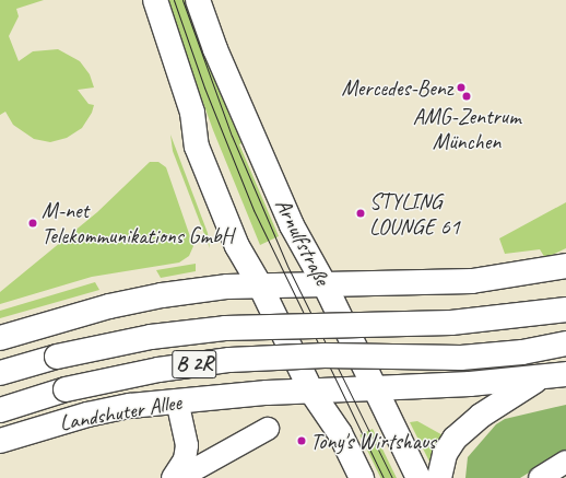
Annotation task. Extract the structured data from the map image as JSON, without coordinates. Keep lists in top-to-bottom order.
{
  "streets": {
    "main road": ["Arnulfstraße", "B 2R", "Landshuter Allee"]
  },
  "crossings": [
    ["Arnulfstraße", "Landshuter Allee"]
  ],
  "places": [
    "Mercedes-Benz",
    "AMG-Zentrum München",
    "STYLING LOUNGE 61",
    "M-net Telekommunikations GmbH",
    "Tony's Wirtshaus"
  ]
}
